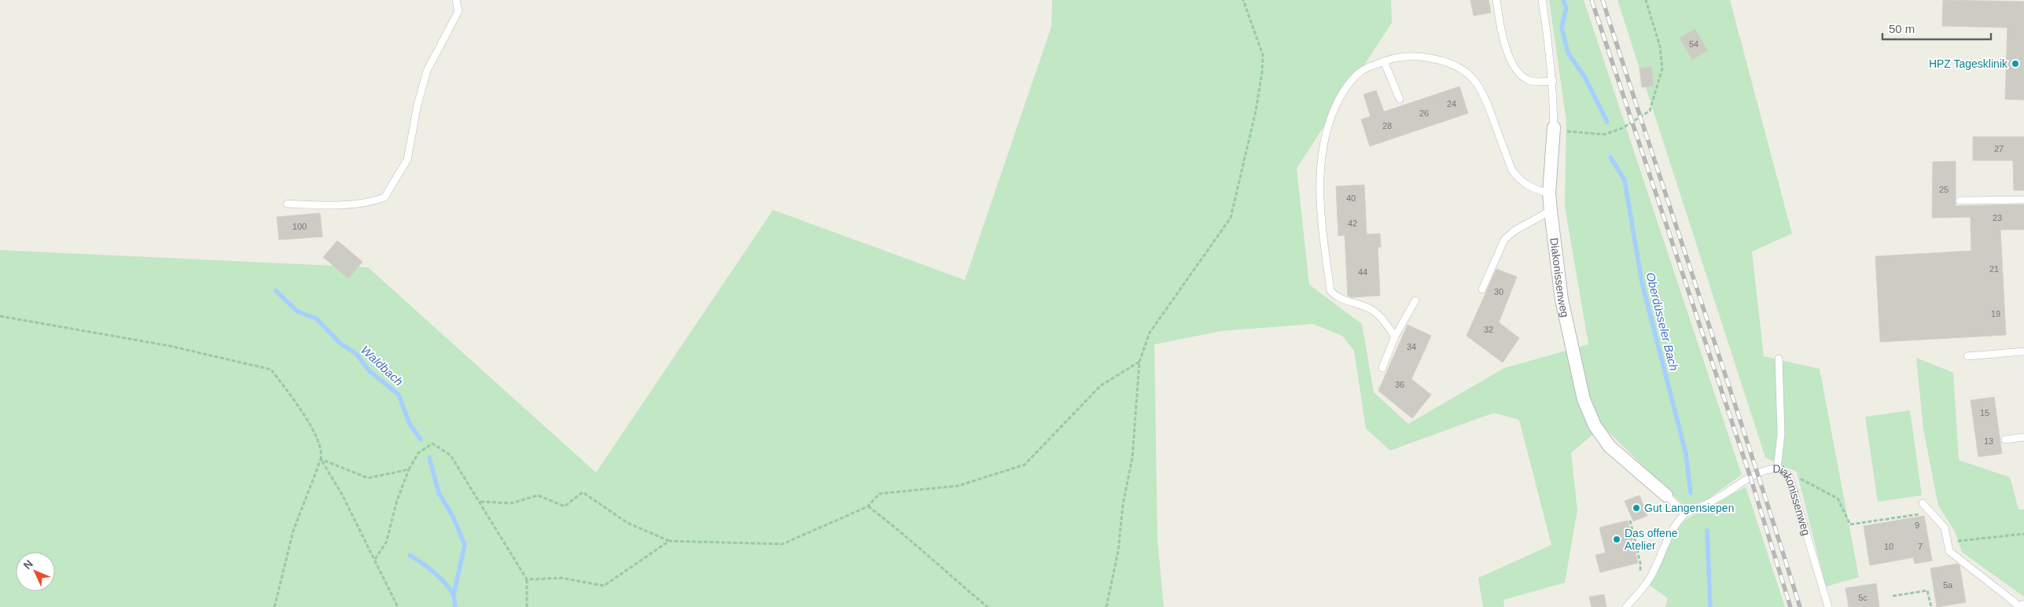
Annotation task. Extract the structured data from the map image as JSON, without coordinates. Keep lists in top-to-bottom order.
{
  "streets": {
    "street": ["Diakonissenweg"]
  },
  "water": ["Oberdüsseler Bach", "Waldbach"],
  "places": ["HPZ Tagesklinik", "Gut Langensiepen", "Das offene Atelier"],
  "house_numbers": [
    "54",
    "24",
    "26",
    "28",
    "27",
    "25",
    "40",
    "23",
    "42",
    "100",
    "21",
    "44",
    "30",
    "19",
    "32",
    "34",
    "36",
    "15",
    "13",
    "9",
    "10",
    "7",
    "5a",
    "5c"
  ],
  "scale_bar": "50 m",
  "north": "top left"
}
